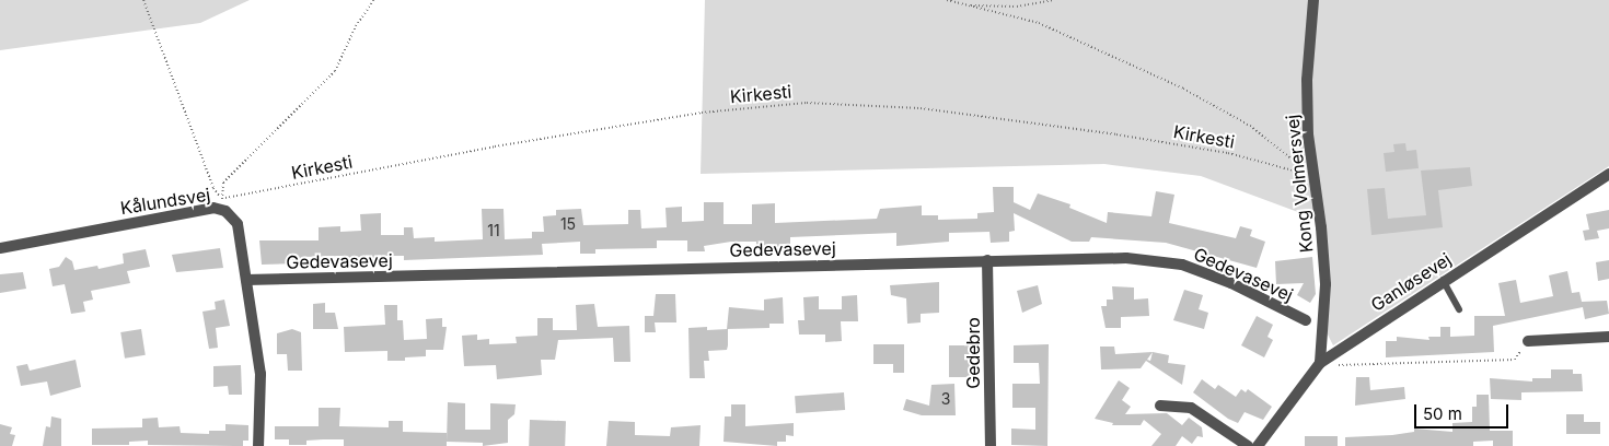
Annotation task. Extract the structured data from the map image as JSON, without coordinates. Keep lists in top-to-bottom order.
{
  "streets": {
    "street": [
      "Kong Volmersvej",
      "Kålundsvej",
      "Gedevasevej",
      "Ganløsevej",
      "Gedebro"
    ],
    "path": ["Kirkesti"]
  },
  "crossings": [
    ["Kirkesti", "Kong Volmersvej"],
    ["Kong Volmersvej", "Ganløsevej"],
    ["Kålundsvej", "Gedevasevej"],
    ["Gedevasevej", "Gedebro"]
  ],
  "house_numbers": ["15", "11", "3"],
  "scale_bar": "50 m"
}
